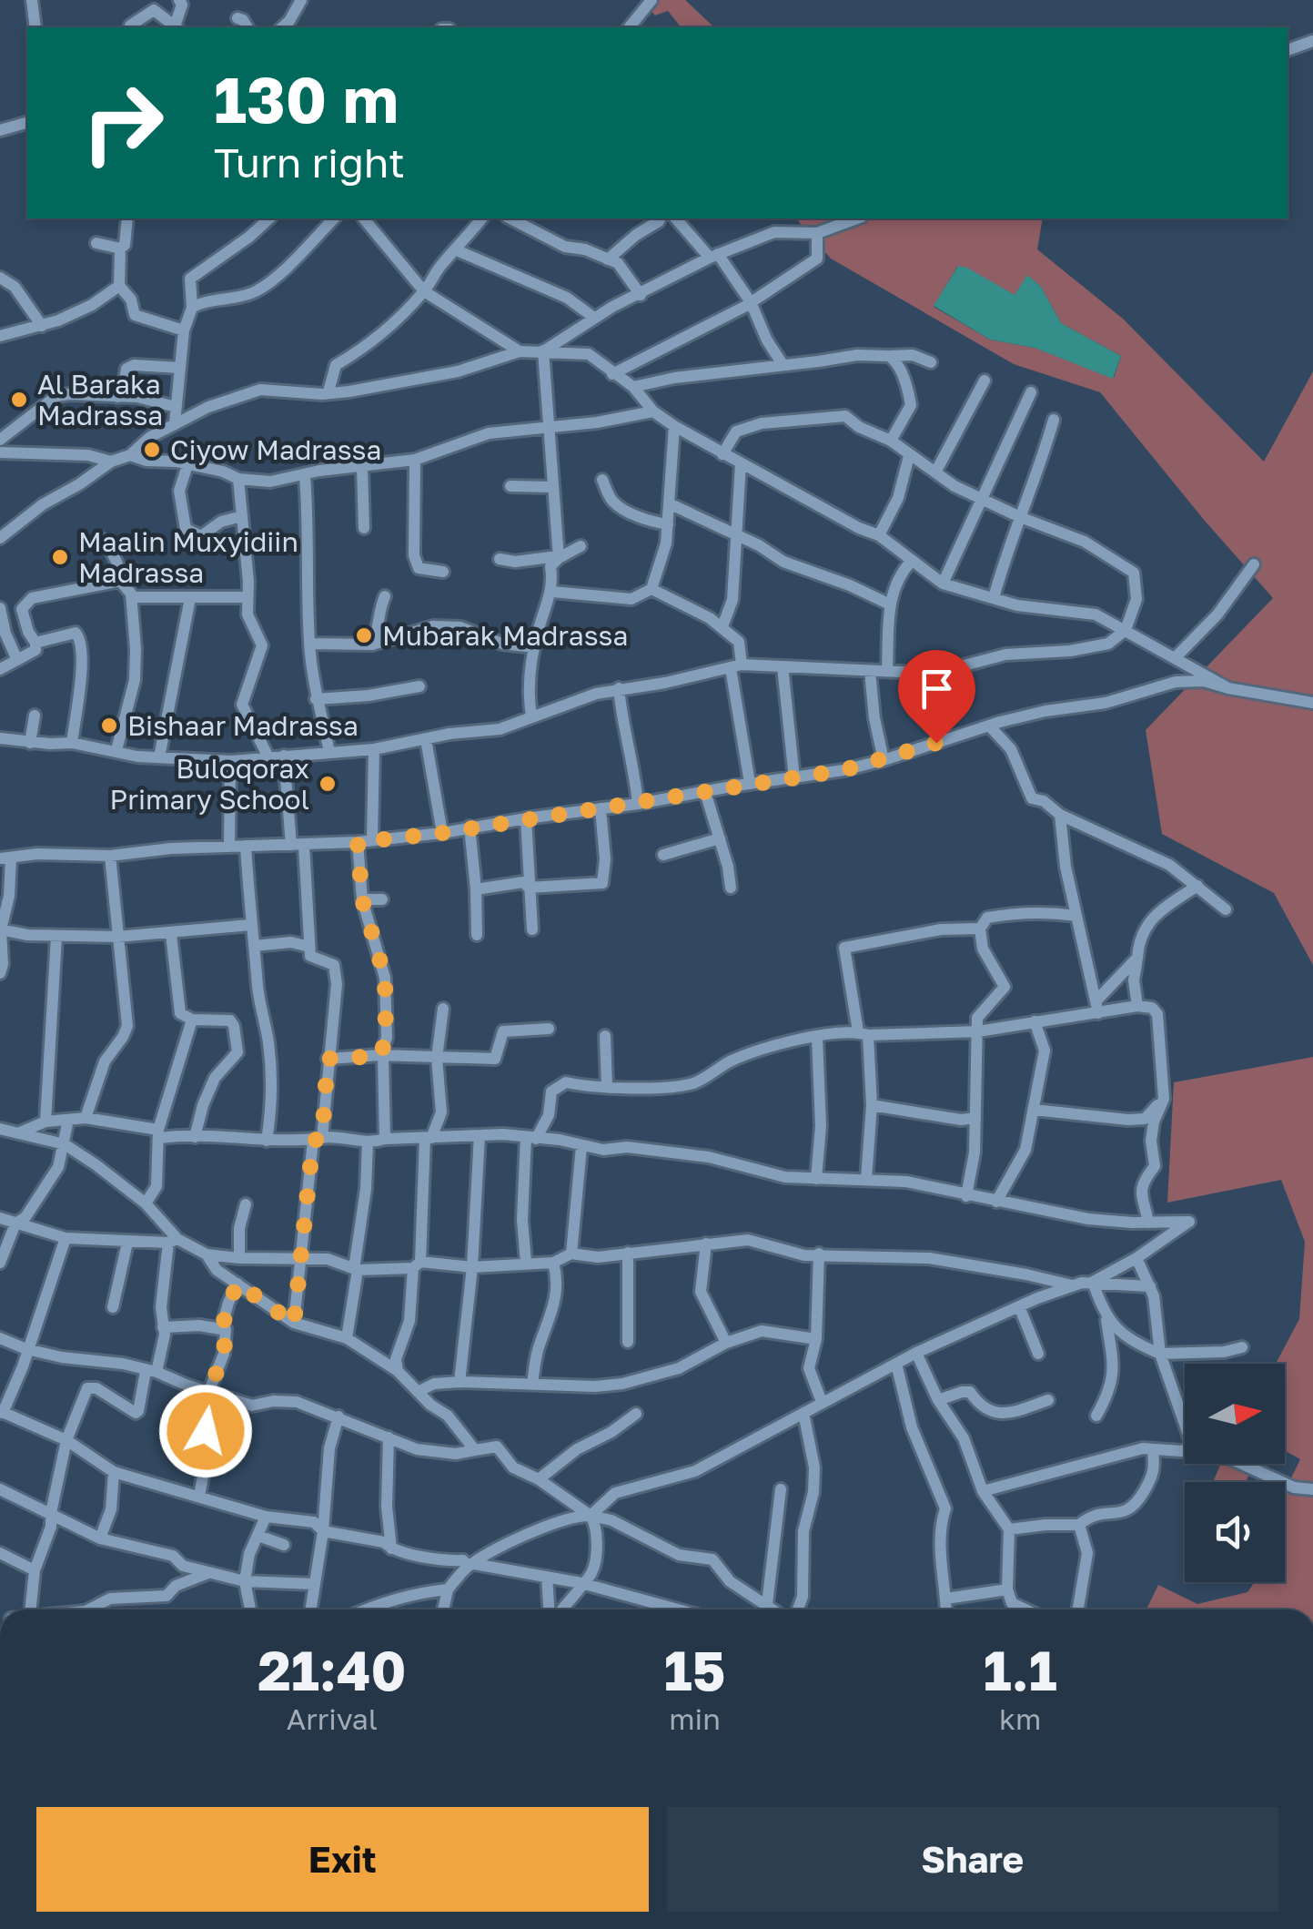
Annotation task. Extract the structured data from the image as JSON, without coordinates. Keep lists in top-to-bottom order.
{
  "places": [
    "Al Baraka Madrassa",
    "Ciyow Madrassa",
    "Maalin Muxyidiin Madrassa",
    "Mubarak Madrassa",
    "Bishaar Madrassa",
    "Buloqorax Primary School"
  ],
  "north": "right",
  "page": {
    "turn": ["130 m", "Turn right"],
    "eta": [
      "21:40",
      "Arrival",
      "15",
      "min",
      "1.1",
      "km"
    ],
    "buttons": ["Exit", "Share"]
  }
}
